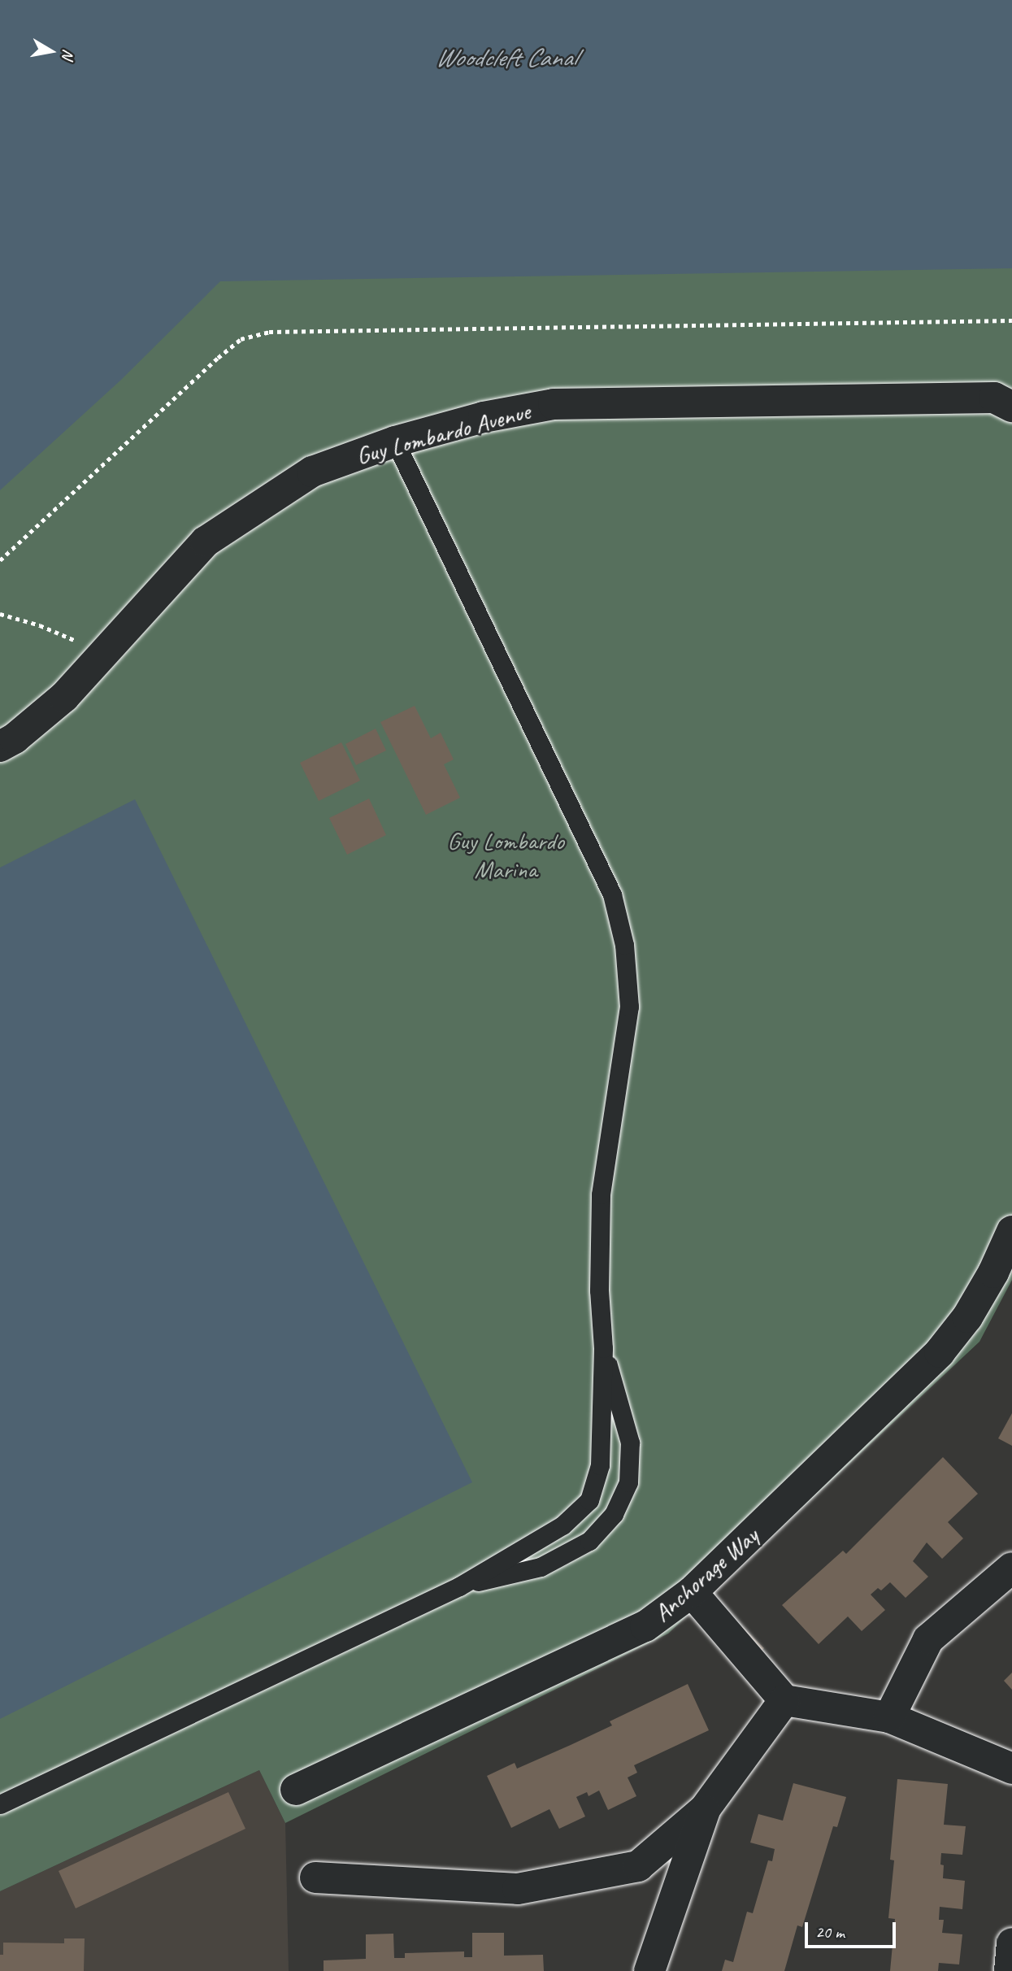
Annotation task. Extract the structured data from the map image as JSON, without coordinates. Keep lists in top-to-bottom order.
{
  "streets": {
    "street": ["Guy Lombardo Avenue", "Anchorage Way"]
  },
  "water": ["Woodcleft Canal"],
  "parks": ["Guy Lombardo Marina"],
  "scale_bar": "20 m",
  "north": "right"
}
